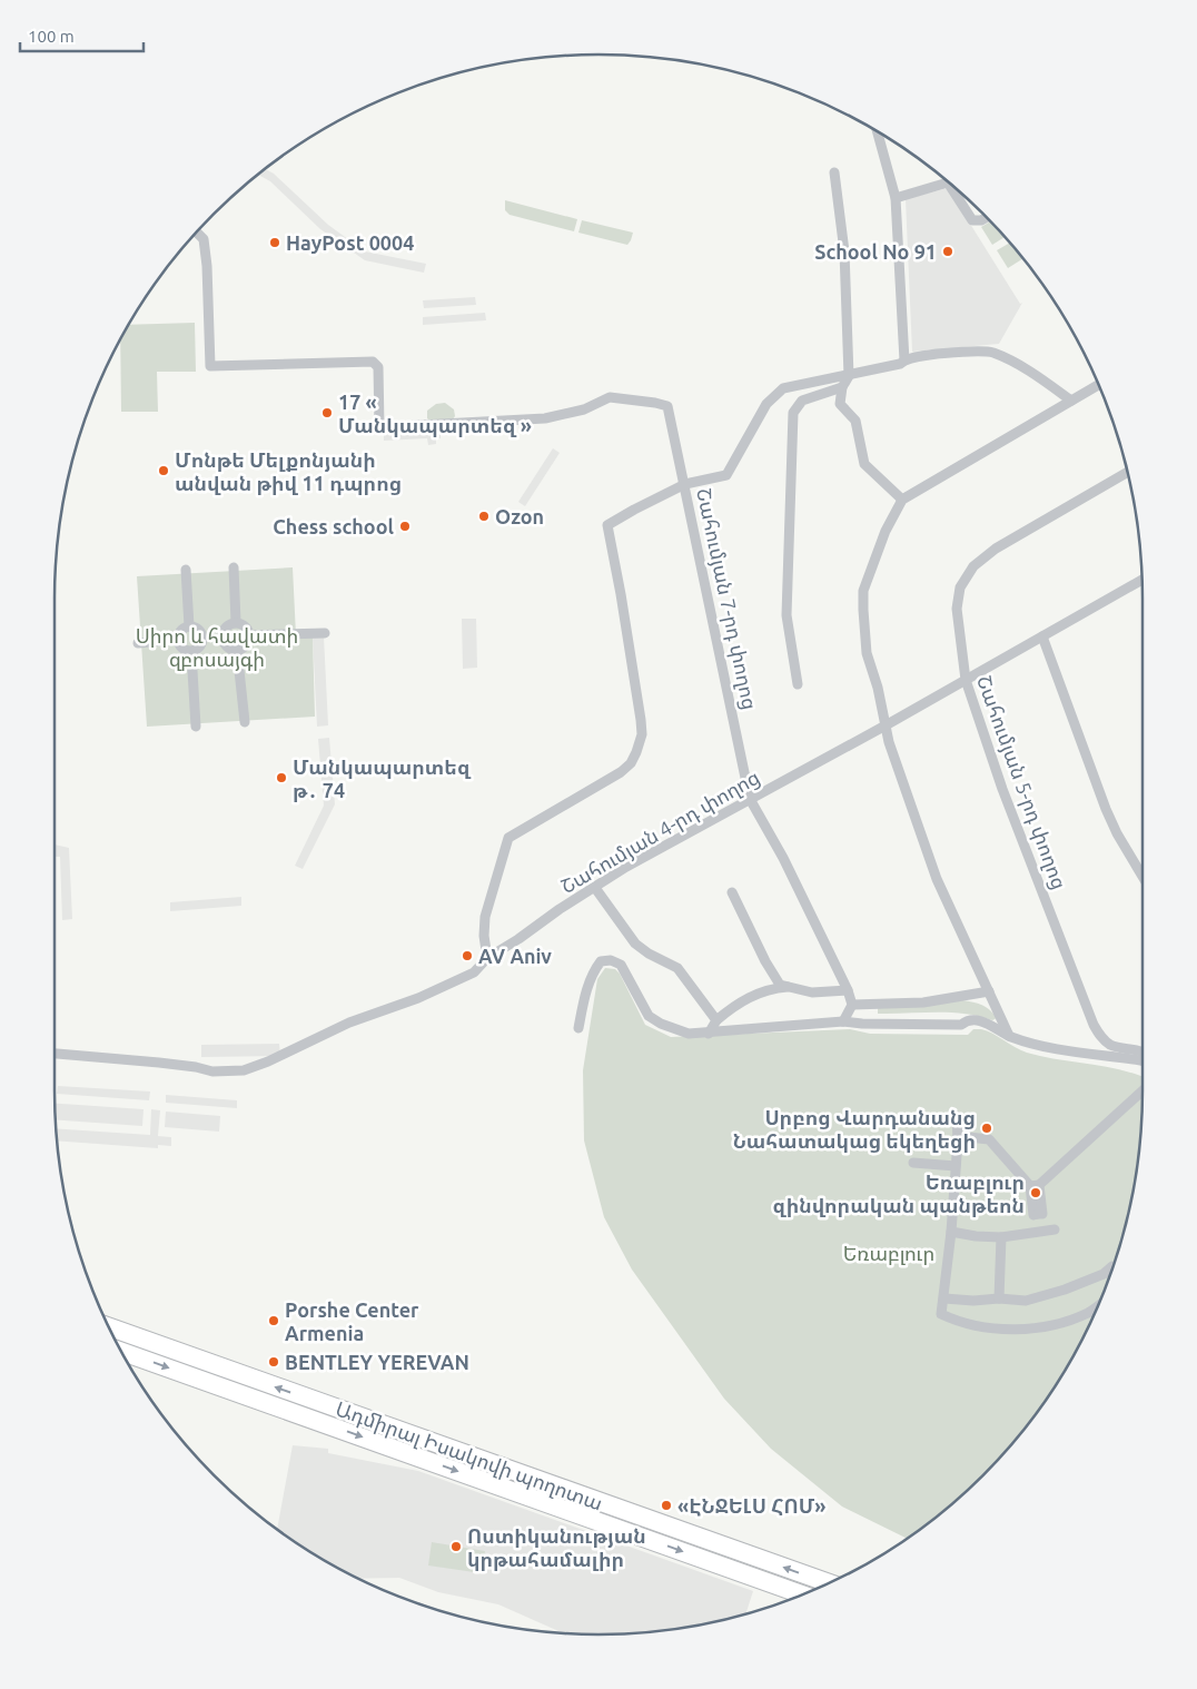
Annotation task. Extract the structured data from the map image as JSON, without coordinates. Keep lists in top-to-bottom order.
{
  "streets": {
    "highway": ["Ադմիրալ Իսակովի պողոտա"],
    "street": ["Շահումյան 7-րդ փողոց", "Շահումյան 5-րդ փողոց", "Շահումյան 4-րդ փողոց"]
  },
  "crossings": [
    ["Շահումյան 7-րդ փողոց", "Շահումյան 4-րդ փողոց"],
    ["Շահումյան 5-րդ փողոց", "Շահումյան 4-րդ փողոց"]
  ],
  "parks": ["Սիրո և հավատի զբոսայգի", "Եռաբլուր"],
  "places": [
    "HayPost 0004",
    "School No 91",
    "17 « Մանկապարտեզ »",
    "Մոնթե Մելքոնյանի անվան թիվ 11 դպրոց",
    "Ozon",
    "Chess school",
    "Մանկապարտեզ թ․ 74",
    "AV Aniv",
    "Սրբոց Վարդանանց Նահատակաց եկեղեցի",
    "Եռաբլուր զինվորական պանթեոն",
    "Porshe Center Armenia",
    "BENTLEY YEREVAN",
    "«ԷՆՋԵԼՍ ՀՈՄ»",
    "Ոստիկանության կրթահամալիր"
  ],
  "scale_bar": "100 m"
}
